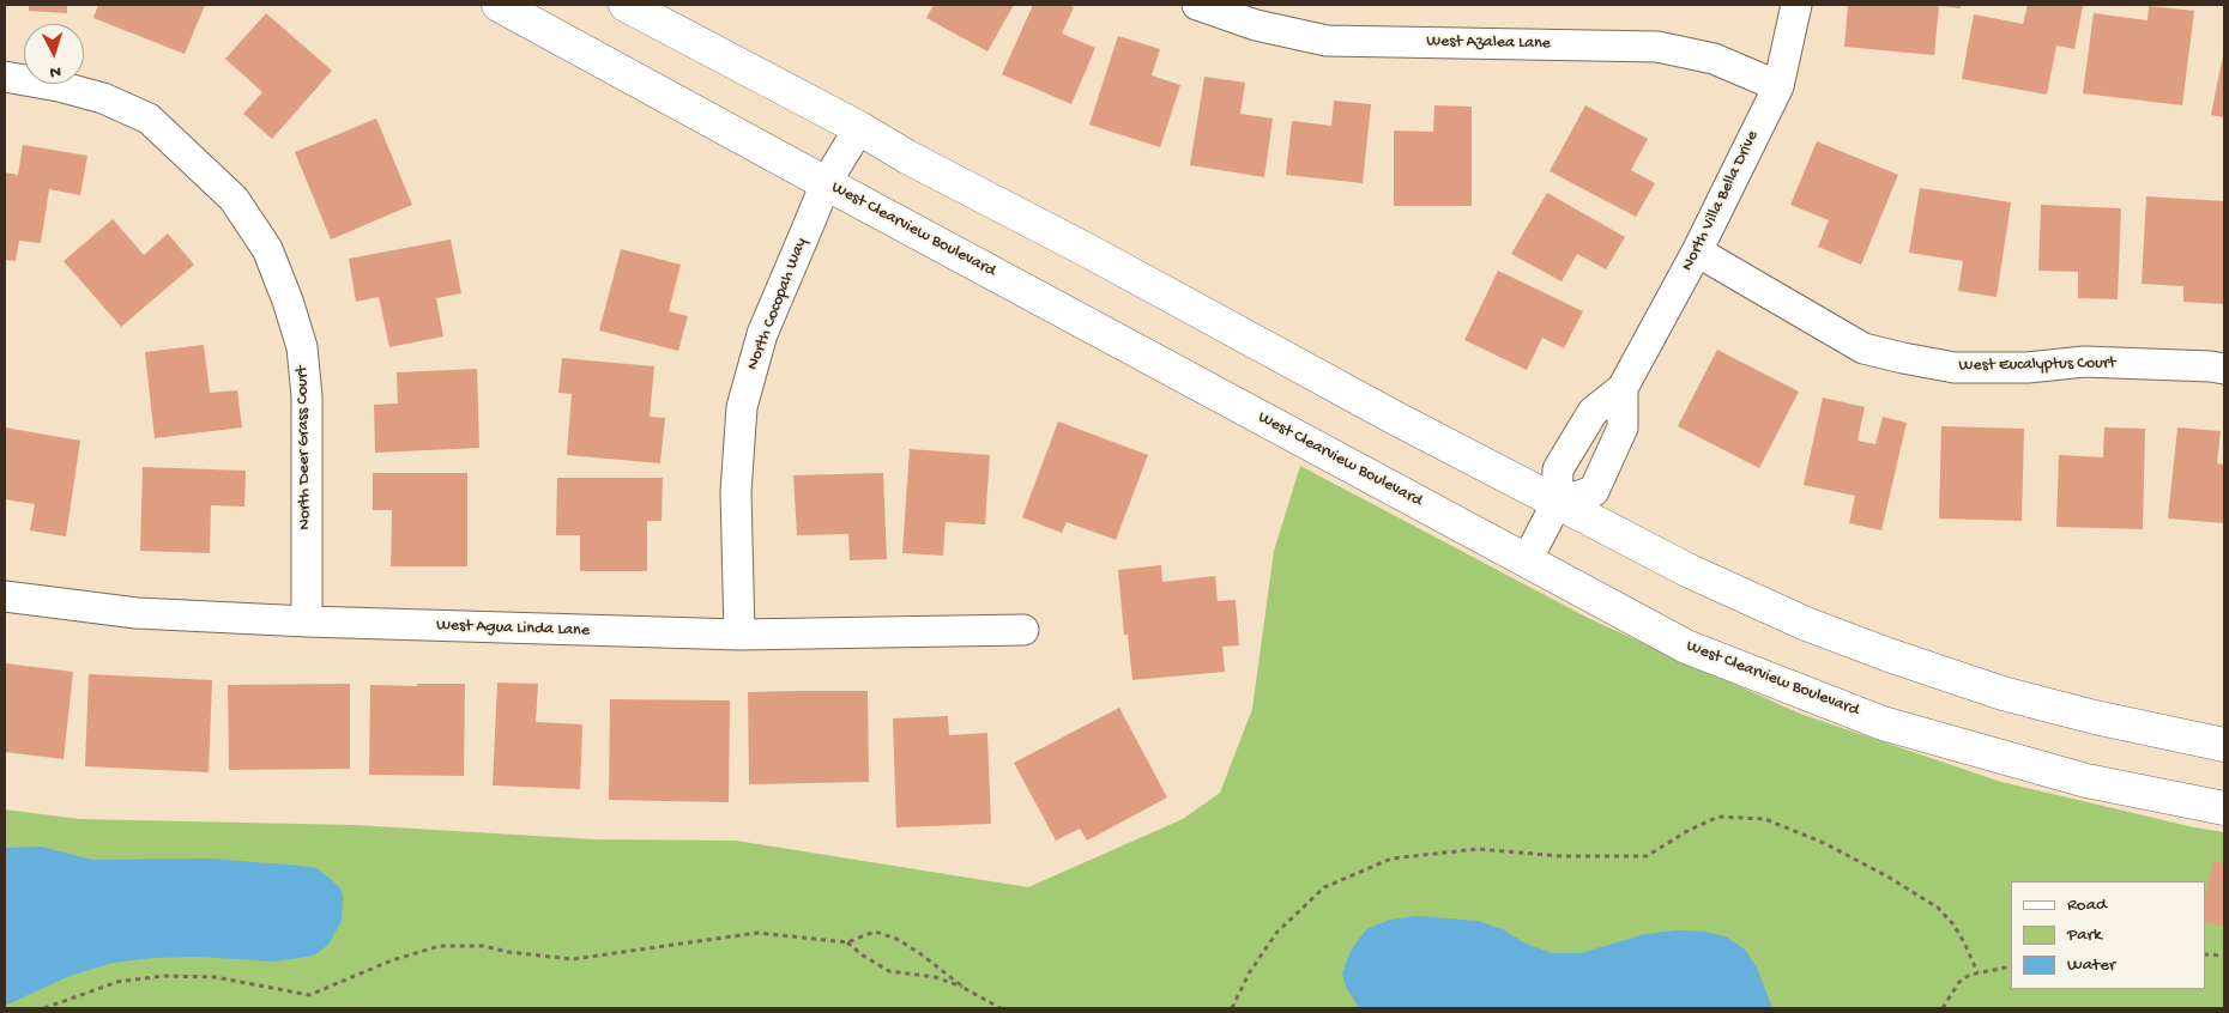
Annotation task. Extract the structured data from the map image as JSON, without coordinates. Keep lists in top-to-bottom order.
{
  "streets": {
    "street": [
      "West Azalea Lane",
      "North Villa Bella Drive",
      "West Clearview Boulevard",
      "North Cocopah Way",
      "West Eucalyptus Court",
      "North Deer Grass Court",
      "West Agua Linda Lane"
    ]
  },
  "crossings": [
    ["West Azalea Lane", "North Villa Bella Drive"],
    ["North Villa Bella Drive", "West Clearview Boulevard"],
    ["North Villa Bella Drive", "West Eucalyptus Court"],
    ["West Clearview Boulevard", "North Cocopah Way"],
    ["North Cocopah Way", "West Agua Linda Lane"],
    ["North Deer Grass Court", "West Agua Linda Lane"]
  ],
  "legend": ["Road", "Park", "Water"],
  "north": "bottom"
}
